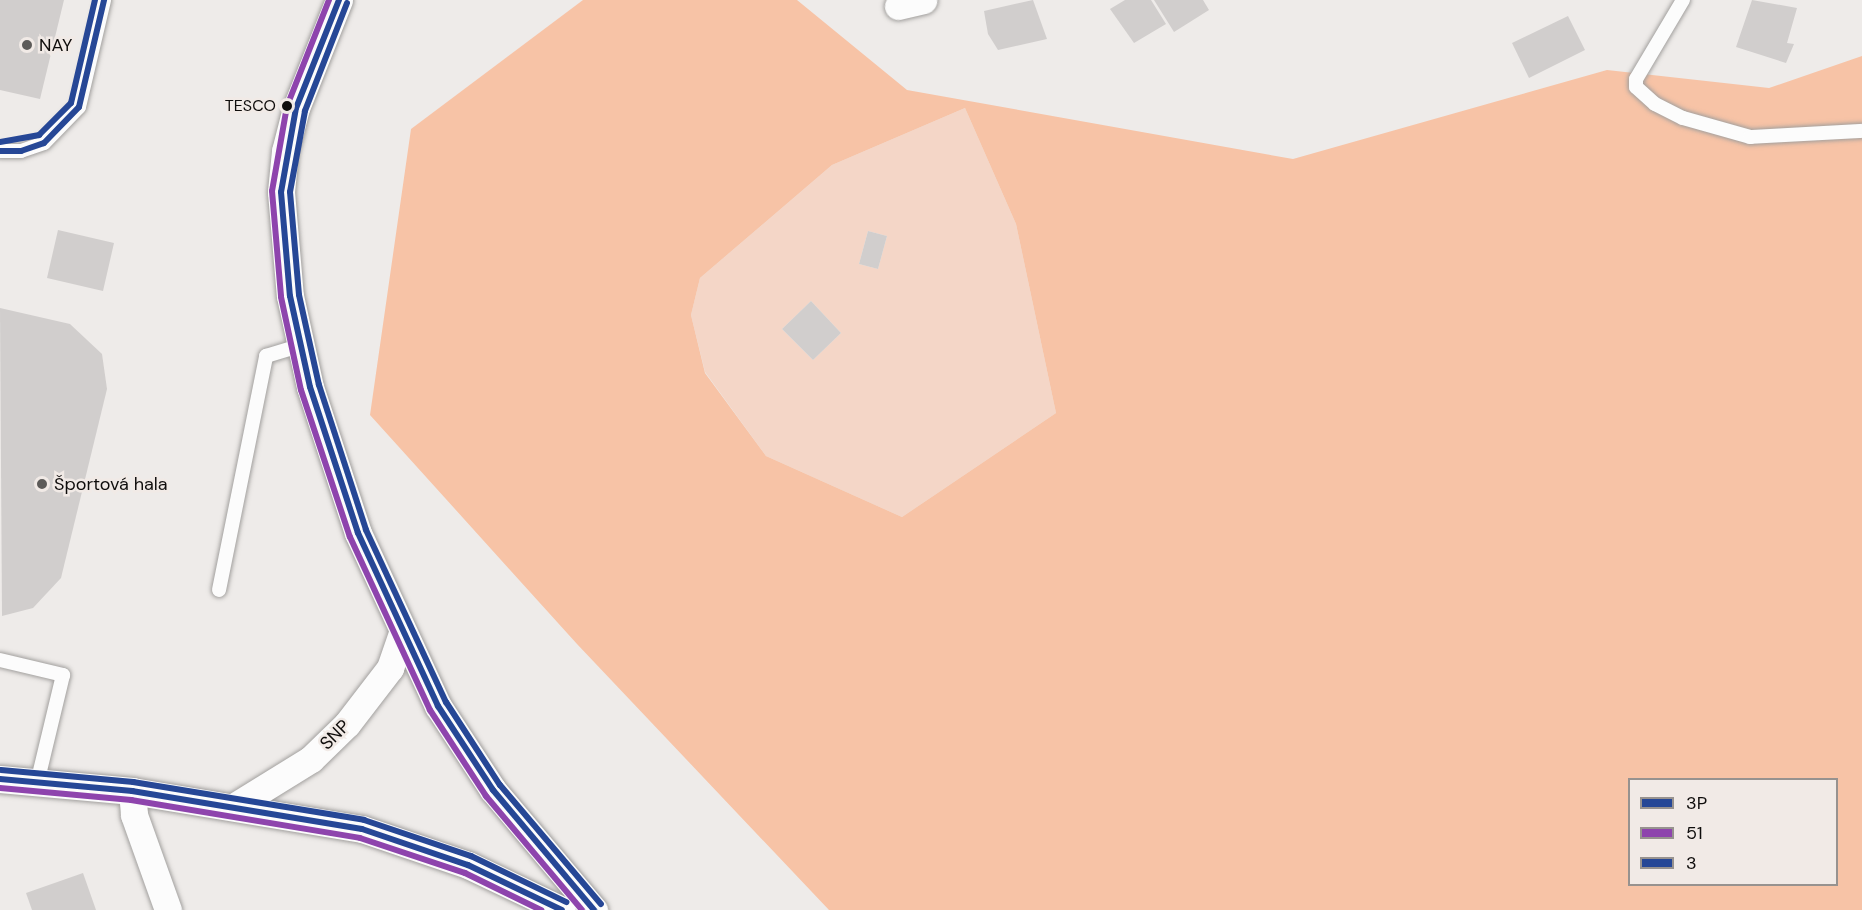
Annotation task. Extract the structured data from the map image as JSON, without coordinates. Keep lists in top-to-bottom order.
{
  "streets": {
    "street": ["SNP"]
  },
  "places": ["NAY", "TESCO", "Športová hala"],
  "lines": ["transit line 3P", "transit line 51", "transit line 3"],
  "legend": ["3P", "51", "3"]
}
